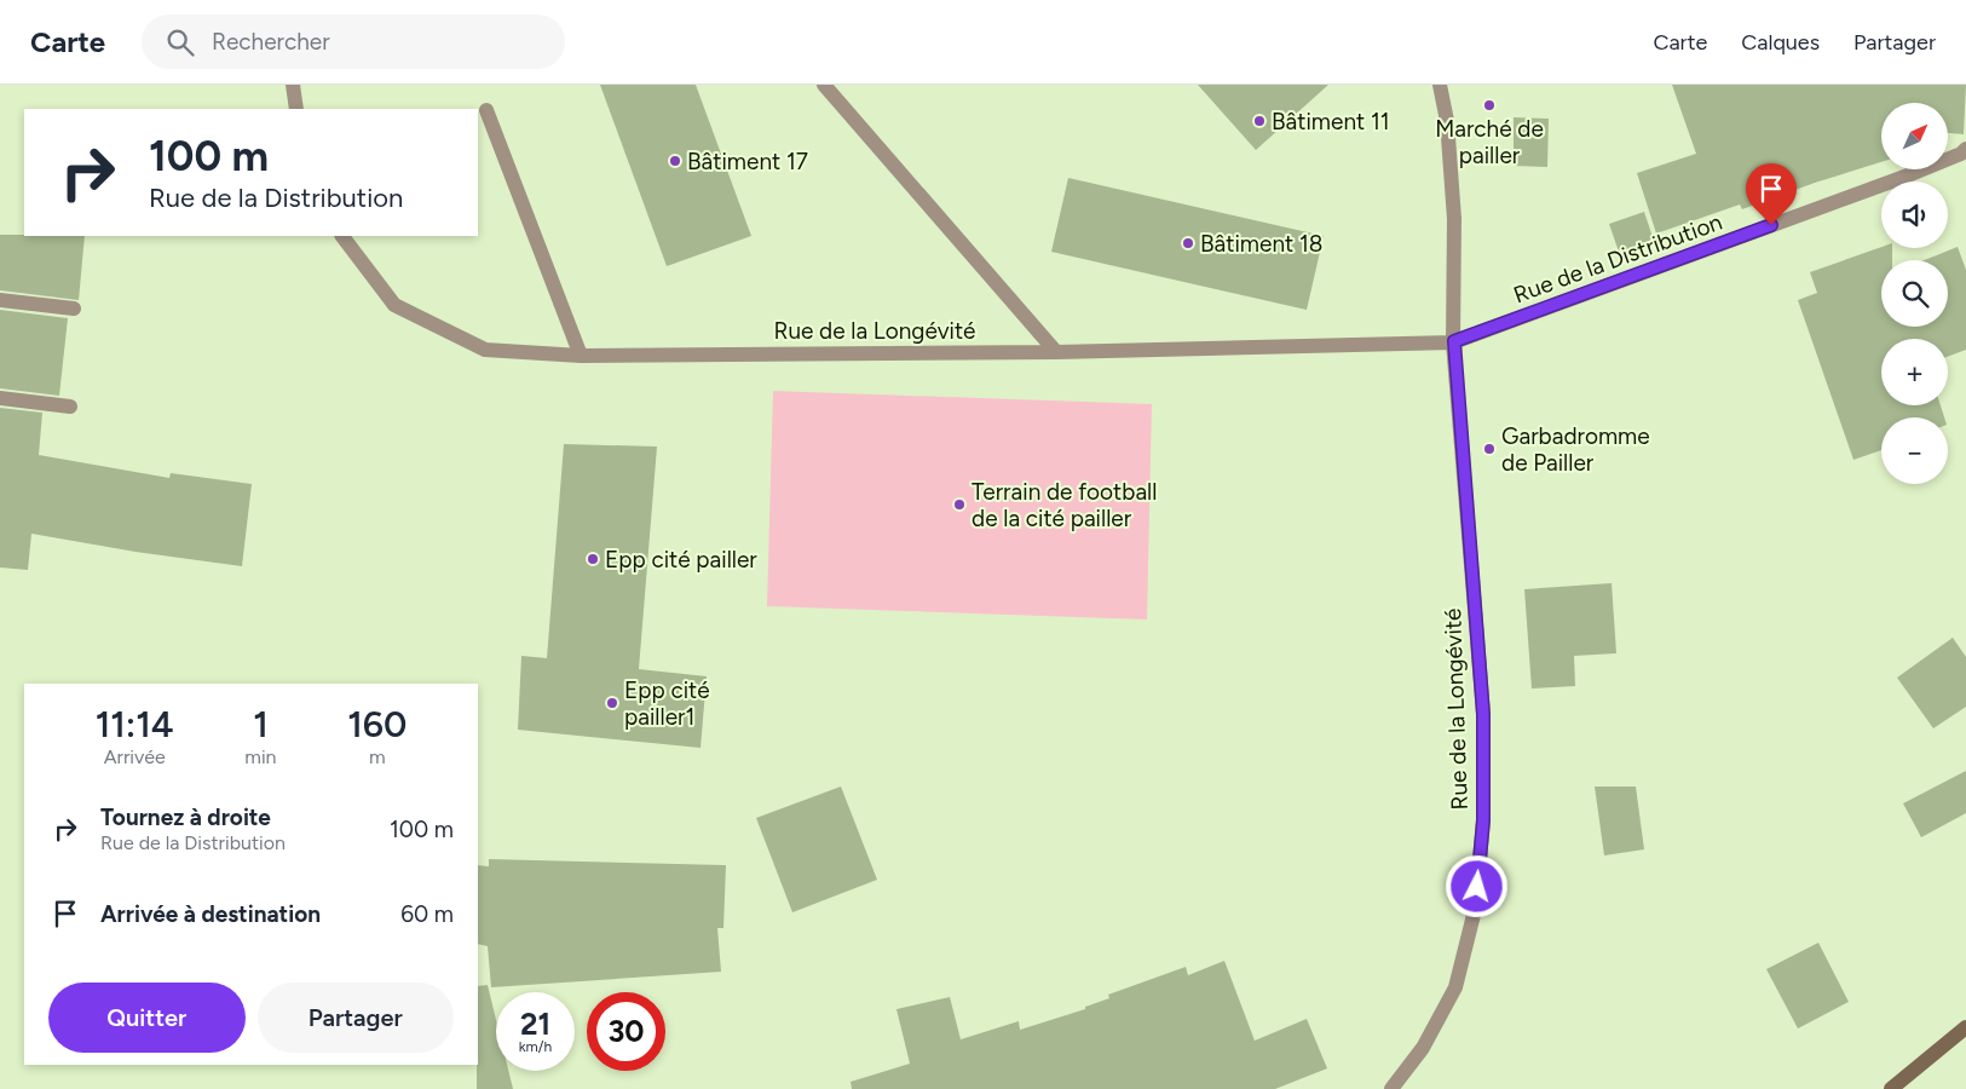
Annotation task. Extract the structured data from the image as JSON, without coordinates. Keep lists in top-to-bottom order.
{
  "streets": {
    "street": ["Rue de la Distribution", "Rue de la Longévité"]
  },
  "crossings": [
    ["Rue de la Distribution", "Rue de la Longévité"]
  ],
  "places": [
    "Marché de pailler",
    "Bâtiment 11",
    "Bâtiment 17",
    "Bâtiment 18",
    "Garbadromme de Pailler",
    "Terrain de football de la cité pailler",
    "Epp cité pailler",
    "Epp cité pailler1"
  ],
  "north": "top right",
  "page": {
    "header": "Carte",
    "search": "Rechercher",
    "nav": ["Carte", "Calques", "Partager"],
    "map_buttons": ["+", "−"],
    "turn": ["100 m", "Rue de la Distribution"],
    "eta": [
      "11:14",
      "Arrivée",
      "1",
      "min",
      "160",
      "m"
    ],
    "list": [
      {
        "name": "Tournez à droite",
        "note": "Rue de la Distribution",
        "value": "100 m"
      },
      {
        "name": "Arrivée à destination",
        "value": "60 m"
      }
    ],
    "buttons": ["Quitter", "Partager"],
    "speed": "21 km/h",
    "limit": "30"
  }
}
